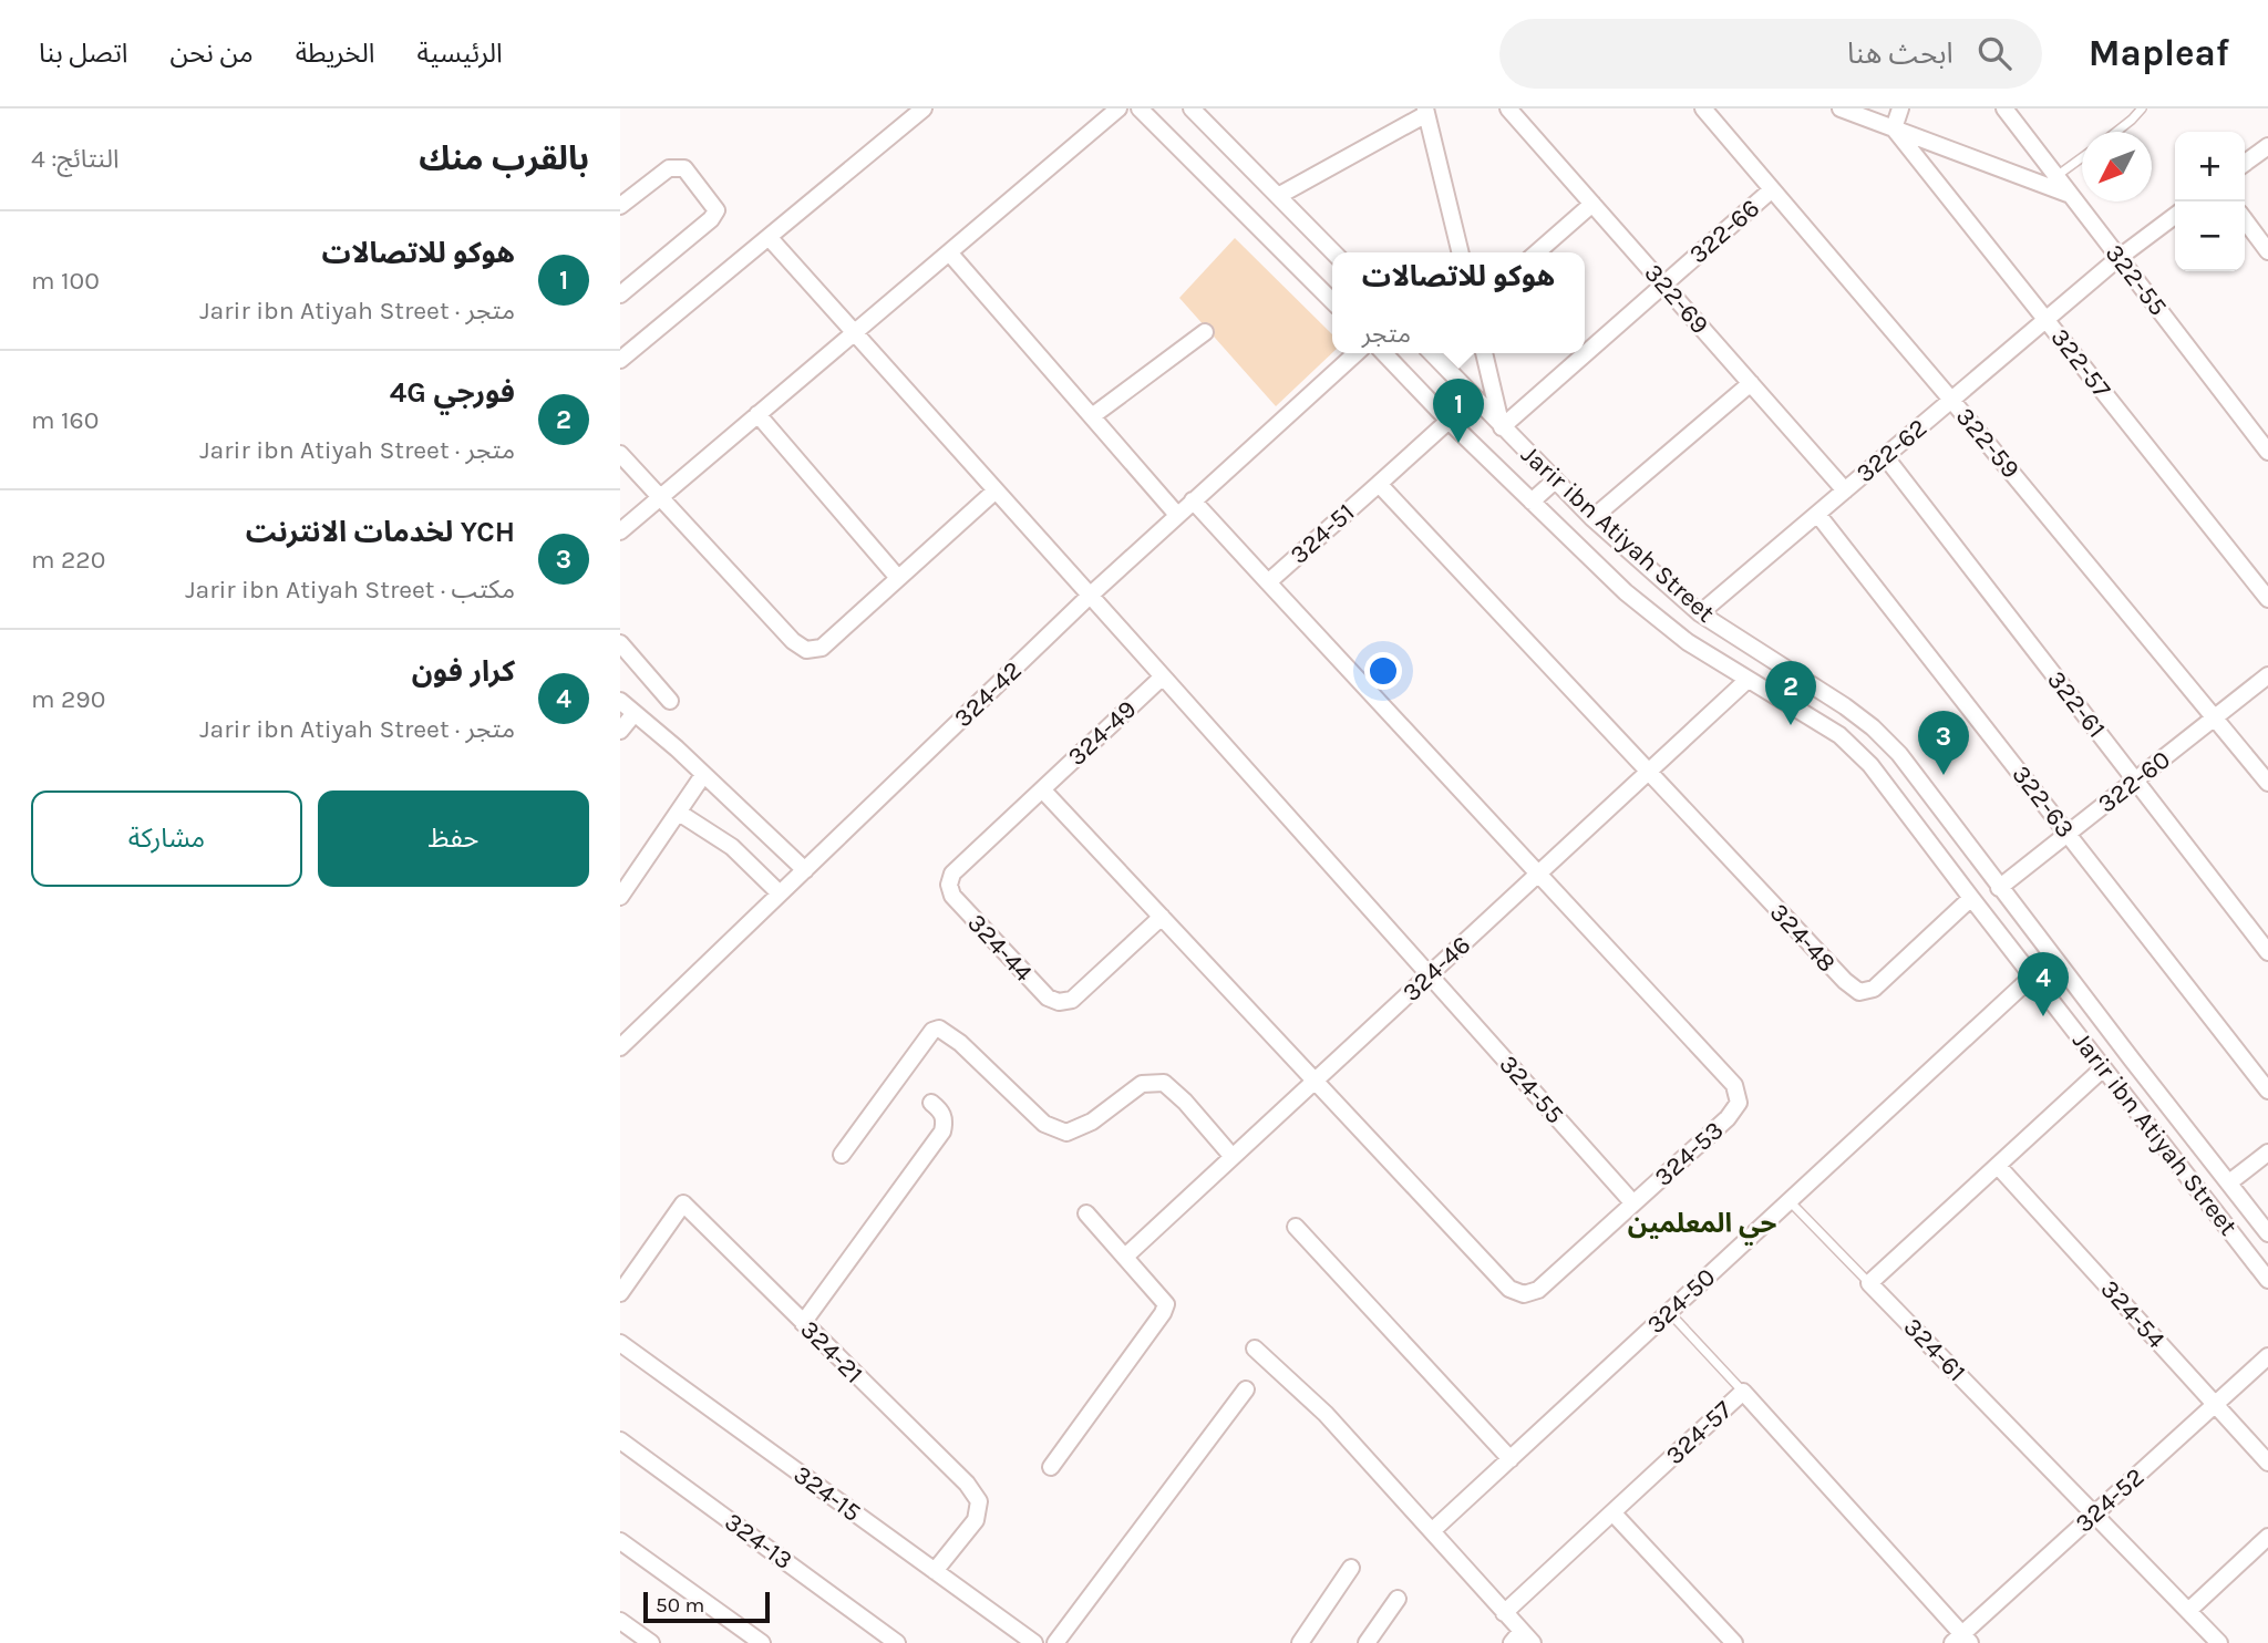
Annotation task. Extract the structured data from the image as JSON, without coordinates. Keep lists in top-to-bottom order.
{
  "streets": {
    "street": [
      "322-66",
      "322-55",
      "322-69",
      "322-57",
      "322-59",
      "322-62",
      "324-51",
      "Jarir ibn Atiyah Street",
      "324-42",
      "322-61",
      "324-49",
      "322-60",
      "322-63",
      "324-48",
      "324-44",
      "324-46",
      "324-55",
      "324-53",
      "324-50",
      "324-54",
      "324-61",
      "324-21",
      "324-57",
      "324-15",
      "324-52",
      "324-13"
    ]
  },
  "crossings": [
    ["322-66", "322-69"],
    ["322-66", "322-59"],
    ["322-66", "Jarir ibn Atiyah Street"],
    ["322-55", "322-62"],
    ["322-69", "322-62"],
    ["322-57", "322-62"],
    ["322-59", "322-62"],
    ["322-59", "322-60"],
    ["322-62", "Jarir ibn Atiyah Street"],
    ["322-62", "322-61"],
    ["322-62", "322-63"],
    ["324-51", "Jarir ibn Atiyah Street"],
    ["324-51", "324-46"],
    ["324-51", "324-53"],
    ["Jarir ibn Atiyah Street", "322-60"],
    ["Jarir ibn Atiyah Street", "324-48"],
    ["Jarir ibn Atiyah Street", "324-46"],
    ["Jarir ibn Atiyah Street", "324-50"],
    ["322-61", "322-60"],
    ["324-49", "324-44"],
    ["322-60", "322-63"],
    ["324-48", "324-46"],
    ["324-46", "324-55"],
    ["324-46", "324-53"],
    ["324-55", "324-53"],
    ["324-54", "324-52"],
    ["324-61", "324-52"],
    ["324-21", "324-15"],
    ["324-57", "324-52"]
  ],
  "districts": ["حي المعلمين"],
  "scale_bar": "50 m",
  "north": "bottom left",
  "page": {
    "header": "Mapleaf",
    "search": "ابحث هنا",
    "nav": [
      "الرئيسية",
      "الخريطة",
      "من نحن",
      "اتصل بنا"
    ],
    "heading": ["بالقرب منك", "النتائج: 4"],
    "map_buttons": ["+", "−"],
    "list": [
      {
        "mark": "1",
        "name": "هوكو للاتصالات",
        "note": "متجر · Jarir ibn Atiyah Street",
        "value": "100 m"
      },
      {
        "mark": "2",
        "name": "فورجي 4G",
        "note": "متجر · Jarir ibn Atiyah Street",
        "value": "160 m"
      },
      {
        "mark": "3",
        "name": "YCH لخدمات الانترنت",
        "note": "مكتب · Jarir ibn Atiyah Street",
        "value": "220 m"
      },
      {
        "mark": "4",
        "name": "كرار فون",
        "note": "متجر · Jarir ibn Atiyah Street",
        "value": "290 m"
      }
    ],
    "popup": ["هوكو للاتصالات", "متجر"],
    "pins": [
      "1",
      "2",
      "3",
      "4"
    ],
    "buttons": ["حفظ", "مشاركة"],
    "scale": "50 m"
  }
}
